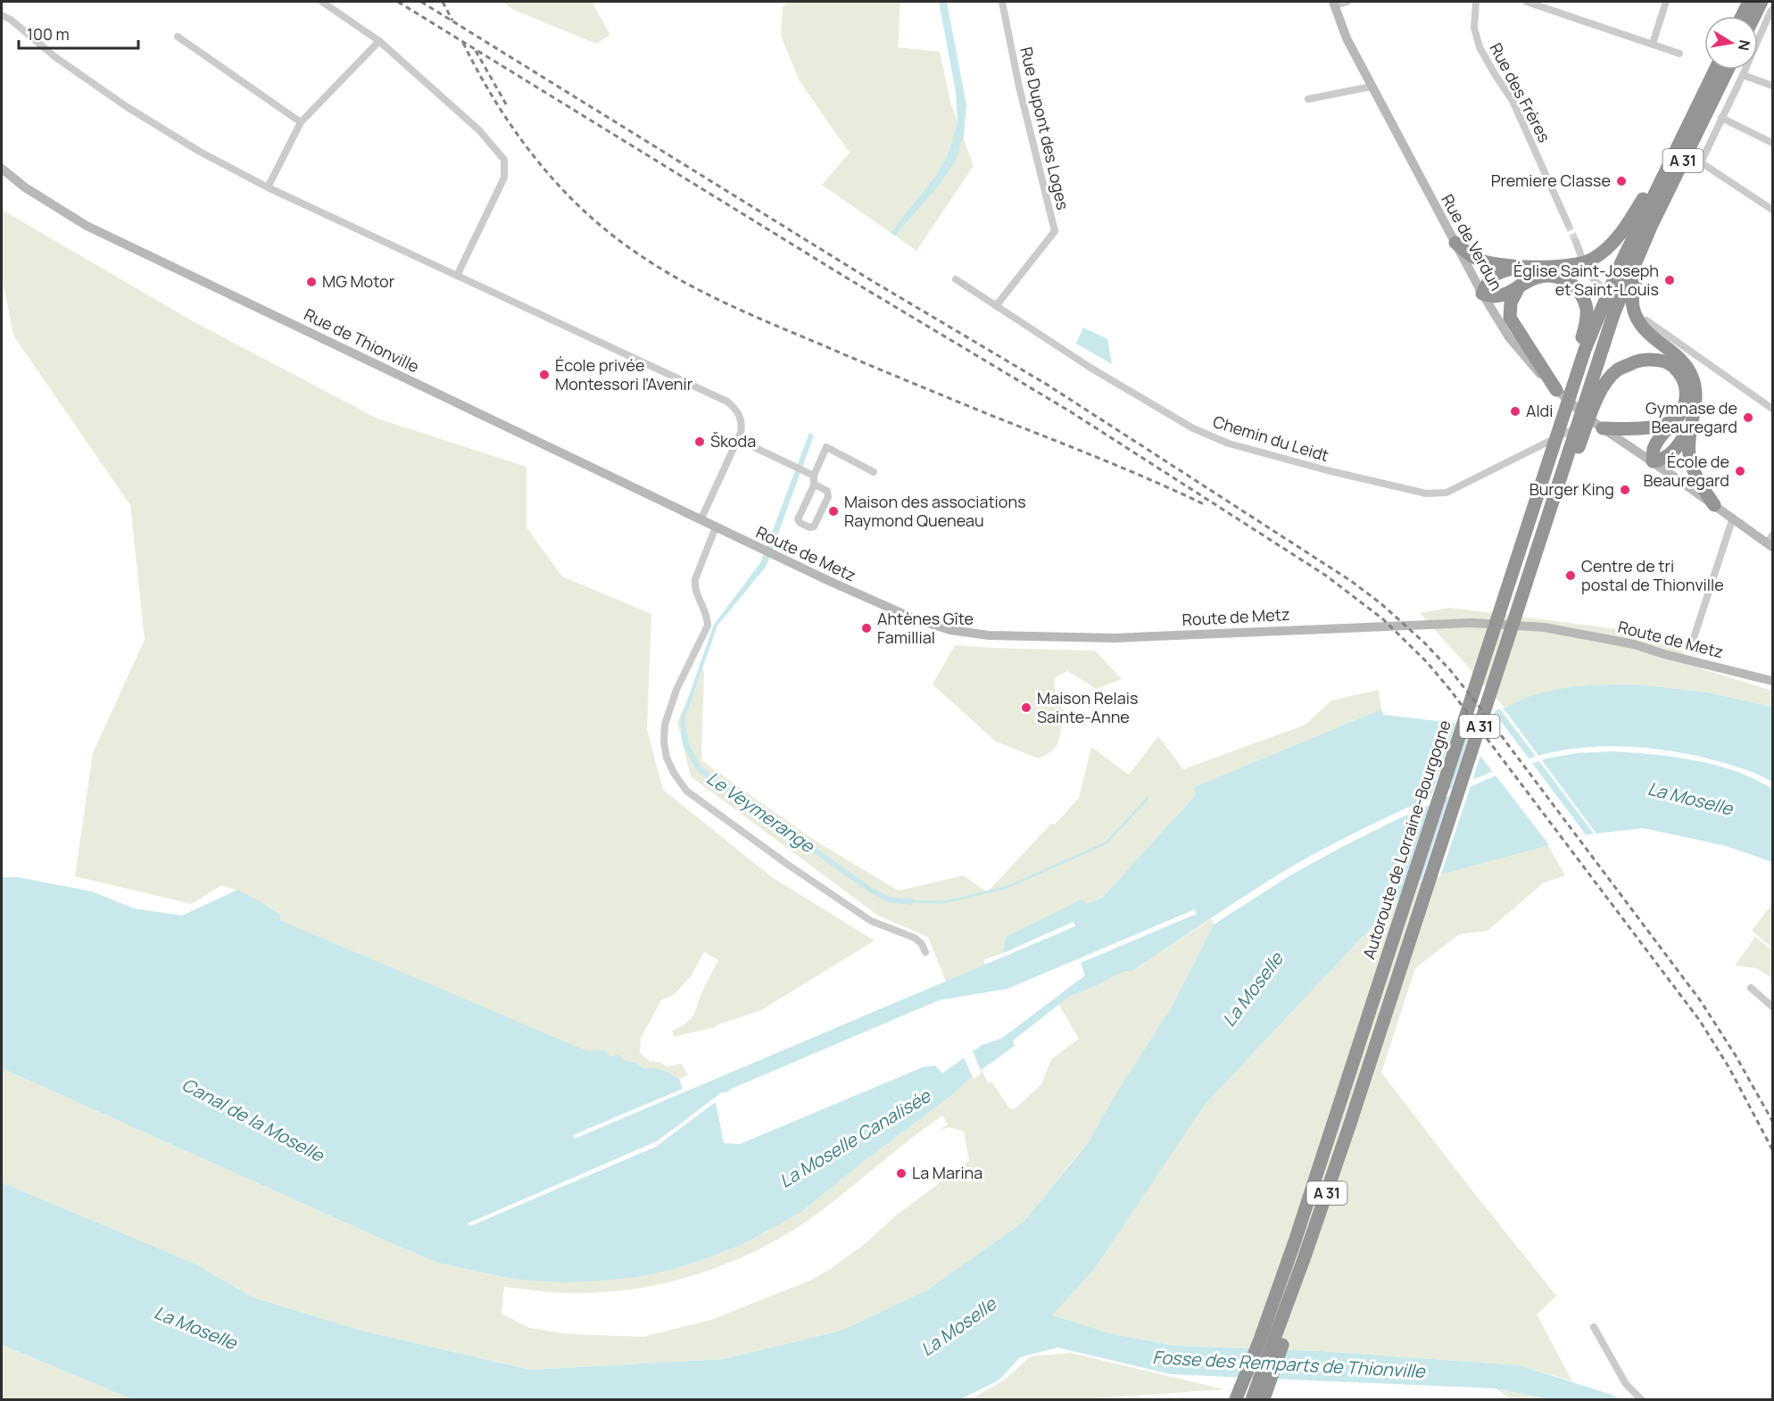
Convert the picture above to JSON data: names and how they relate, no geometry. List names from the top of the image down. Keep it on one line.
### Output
{"streets":{"highway":["A 31","Autoroute de Lorraine-Bourgogne"],"main road":["Rue de Verdun","Rue de Thionville","Route de Metz"],"street":["Rue des Frères","Rue Dupont des Loges","Chemin du Leidt"]},"crossings":[["Rue Dupont des Loges","Chemin du Leidt"],["A 31","Autoroute de Lorraine-Bourgogne"],["Rue de Verdun","Chemin du Leidt"],["Rue de Thionville","Route de Metz"]],"water":["La Moselle","Le Veymerange","Canal de la Moselle","La Moselle Canalisée","Fosse des Remparts de Thionville"],"places":["Premiere Classe","Église Saint-Joseph et Saint-Louis","MG Motor","École privée Montessori l'Avenir","Aldi","Gymnase de Beauregard","Škoda","École de Beauregard","Burger King","Maison des associations Raymond Queneau","Centre de tri postal de Thionville","Ahtènes Gîte Famillial","Maison Relais Sainte-Anne","La Marina"],"scale_bar":"100 m","north":"right"}
